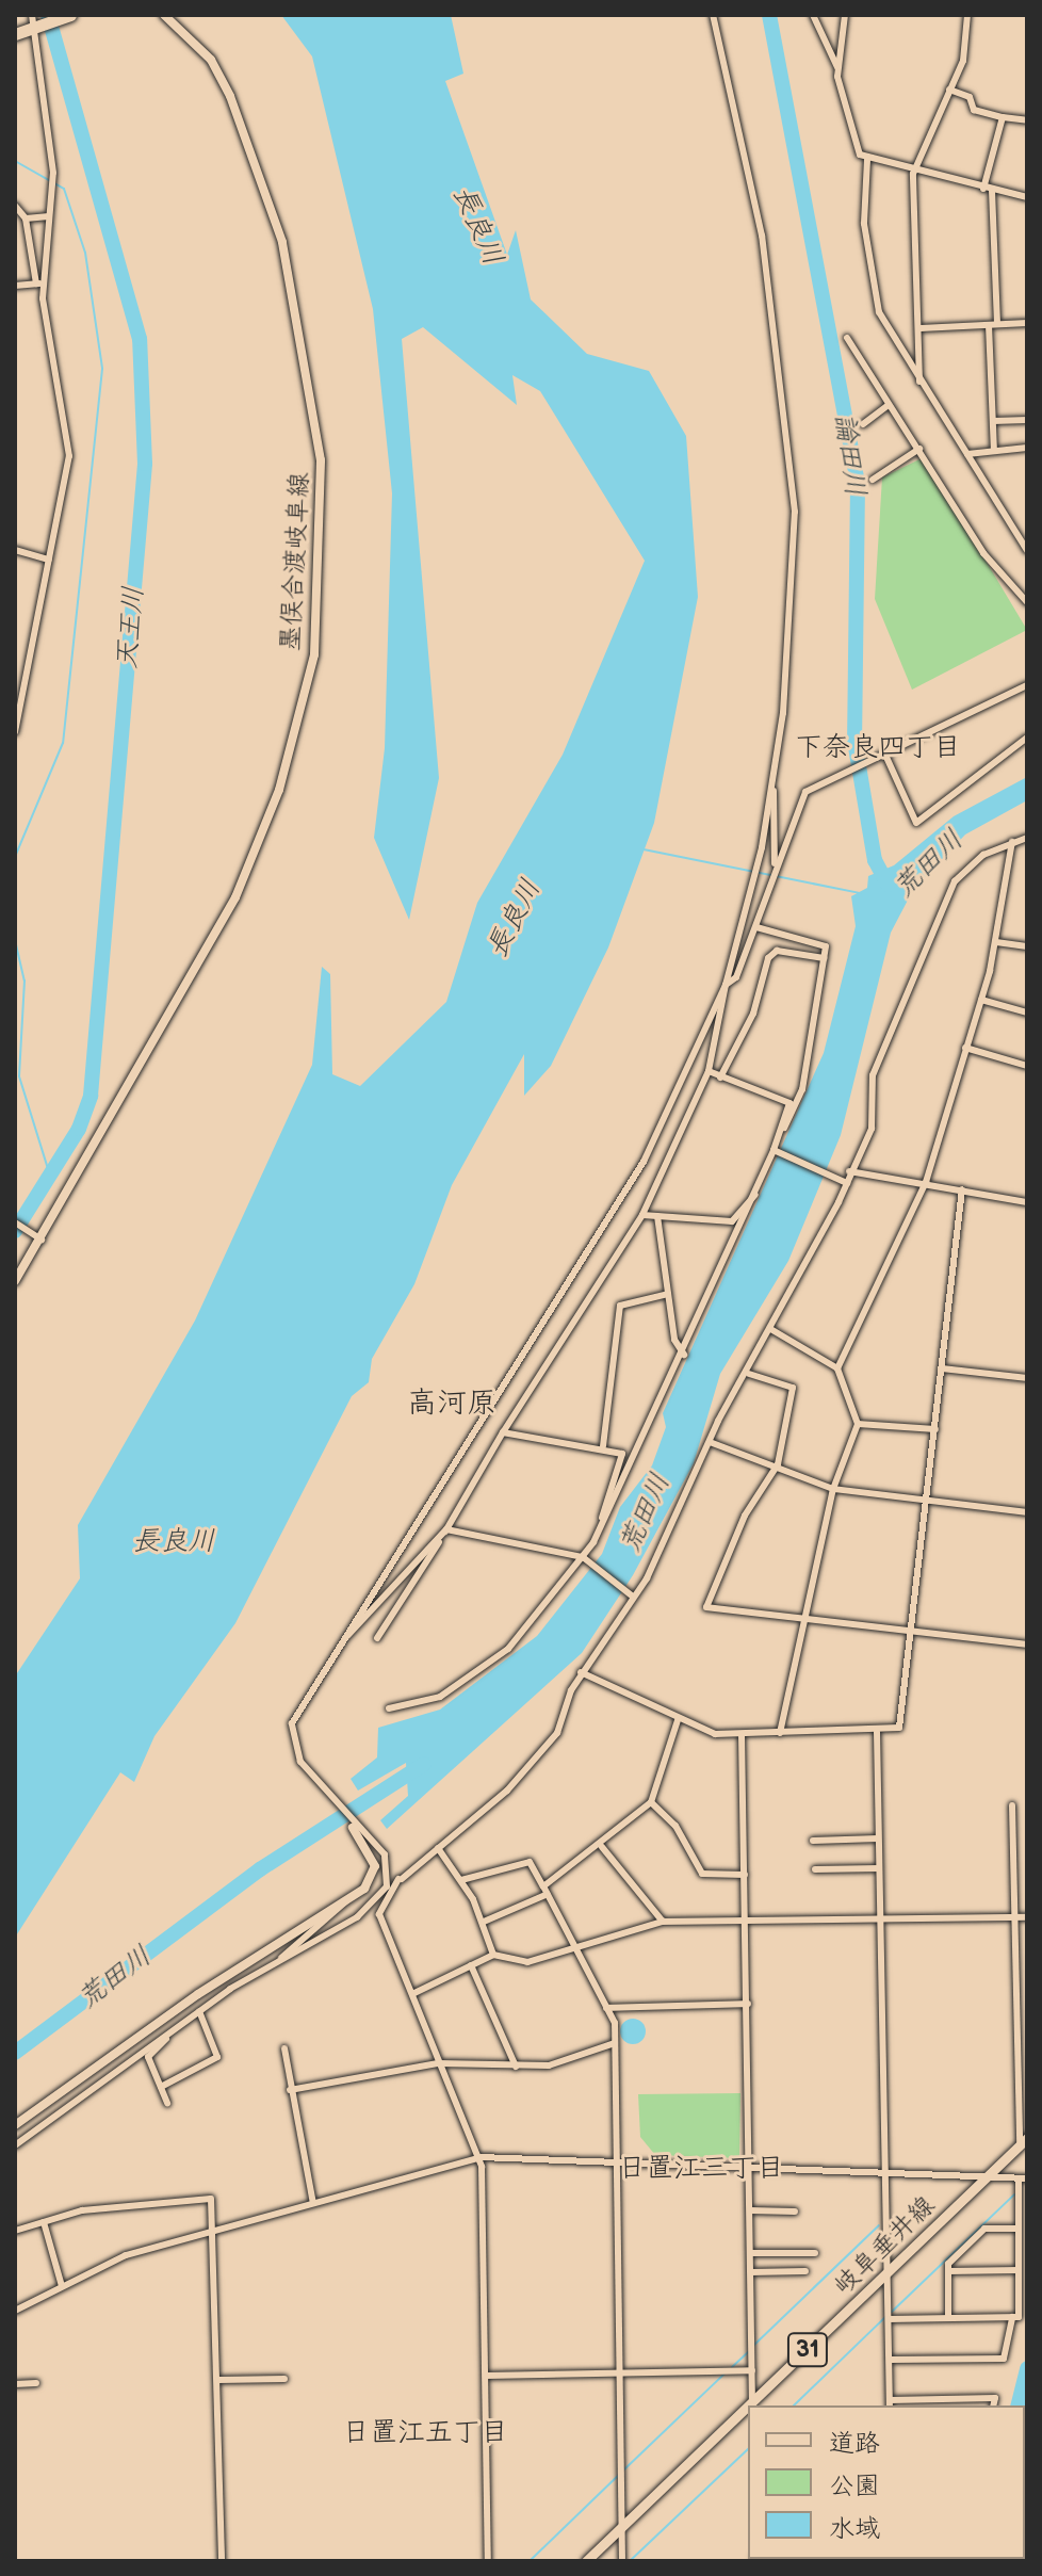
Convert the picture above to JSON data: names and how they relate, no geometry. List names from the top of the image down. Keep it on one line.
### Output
{"streets":{"main road":["墨俣合渡岐阜線","岐阜垂井線","31"]},"districts":["下奈良四丁目","高河原","日置江三丁目","日置江五丁目"],"water":["長良川","論田川","天王川","荒田川"],"legend":["道路","公園","水域"]}
